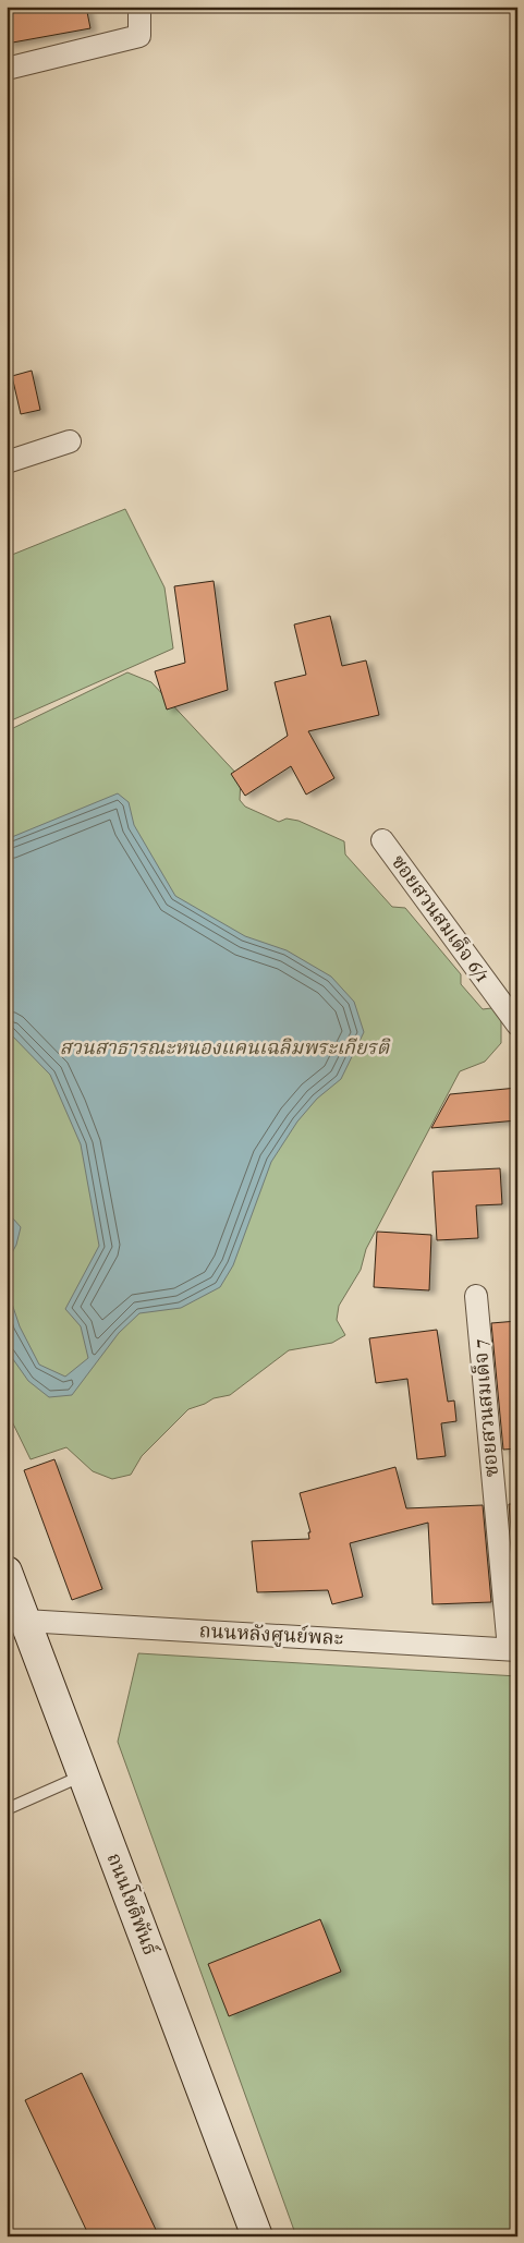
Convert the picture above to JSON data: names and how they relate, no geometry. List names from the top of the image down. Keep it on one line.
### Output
{"streets":{"street":["ซอยสวนสมเด็จ 6/1","ซอยสวนสมเด็จ 7","ถนนหลังศูนย์พละ","ถนนโชติพันธ์"]},"crossings":[["ซอยสวนสมเด็จ 7","ถนนหลังศูนย์พละ"],["ถนนหลังศูนย์พละ","ถนนโชติพันธ์"]],"parks":["สวนสาธารณะหนองแคนเฉลิมพระเกียรติ"]}
